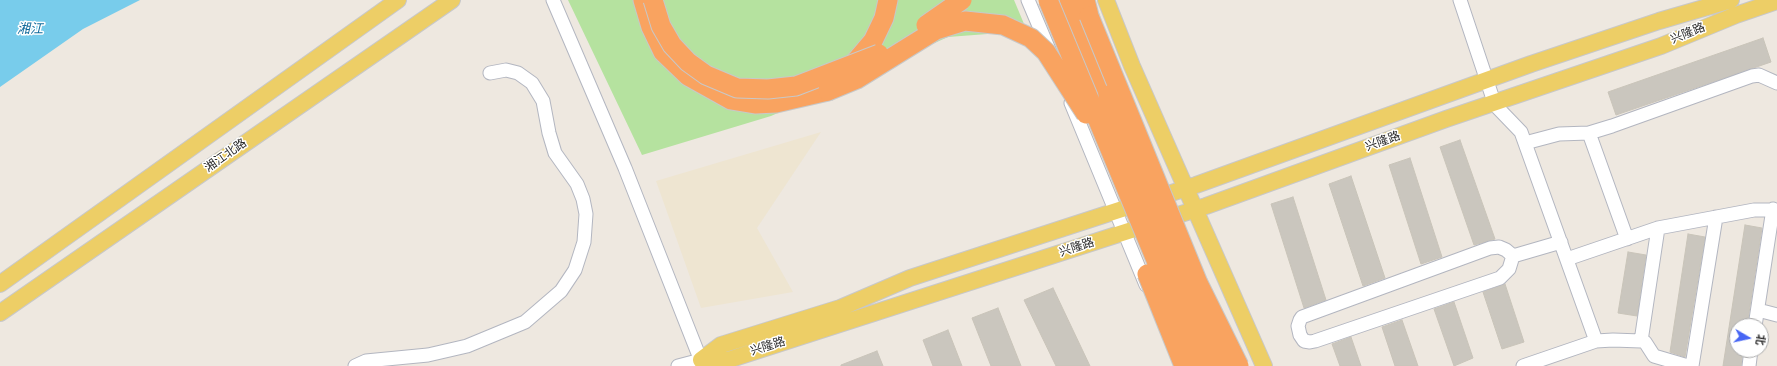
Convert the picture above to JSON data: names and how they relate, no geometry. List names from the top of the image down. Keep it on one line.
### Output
{"streets":{"main road":["兴隆路","湘江北路"]},"water":["湘江"],"north":"right"}
